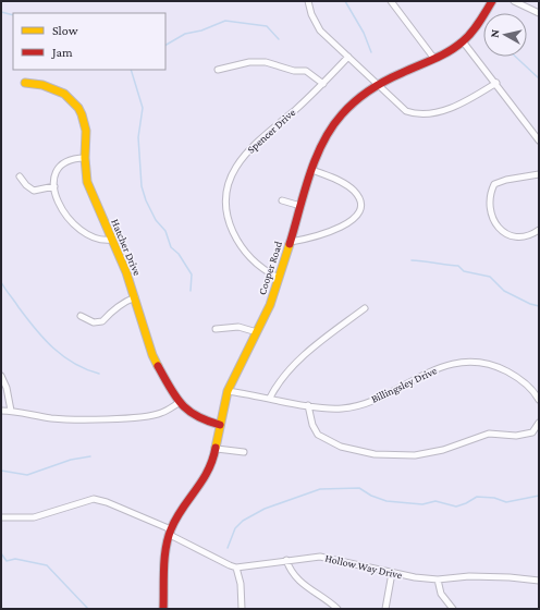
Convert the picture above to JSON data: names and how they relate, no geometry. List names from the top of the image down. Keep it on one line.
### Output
{"streets":{"street":["Spencer Drive","Hatcher Drive","Cooper Road","Billingsley Drive","Hollow Way Drive"]},"crossings":[["Spencer Drive","Cooper Road"],["Hatcher Drive","Cooper Road"],["Cooper Road","Billingsley Drive"],["Cooper Road","Hollow Way Drive"]],"legend":["Slow","Jam"],"north":"left"}
